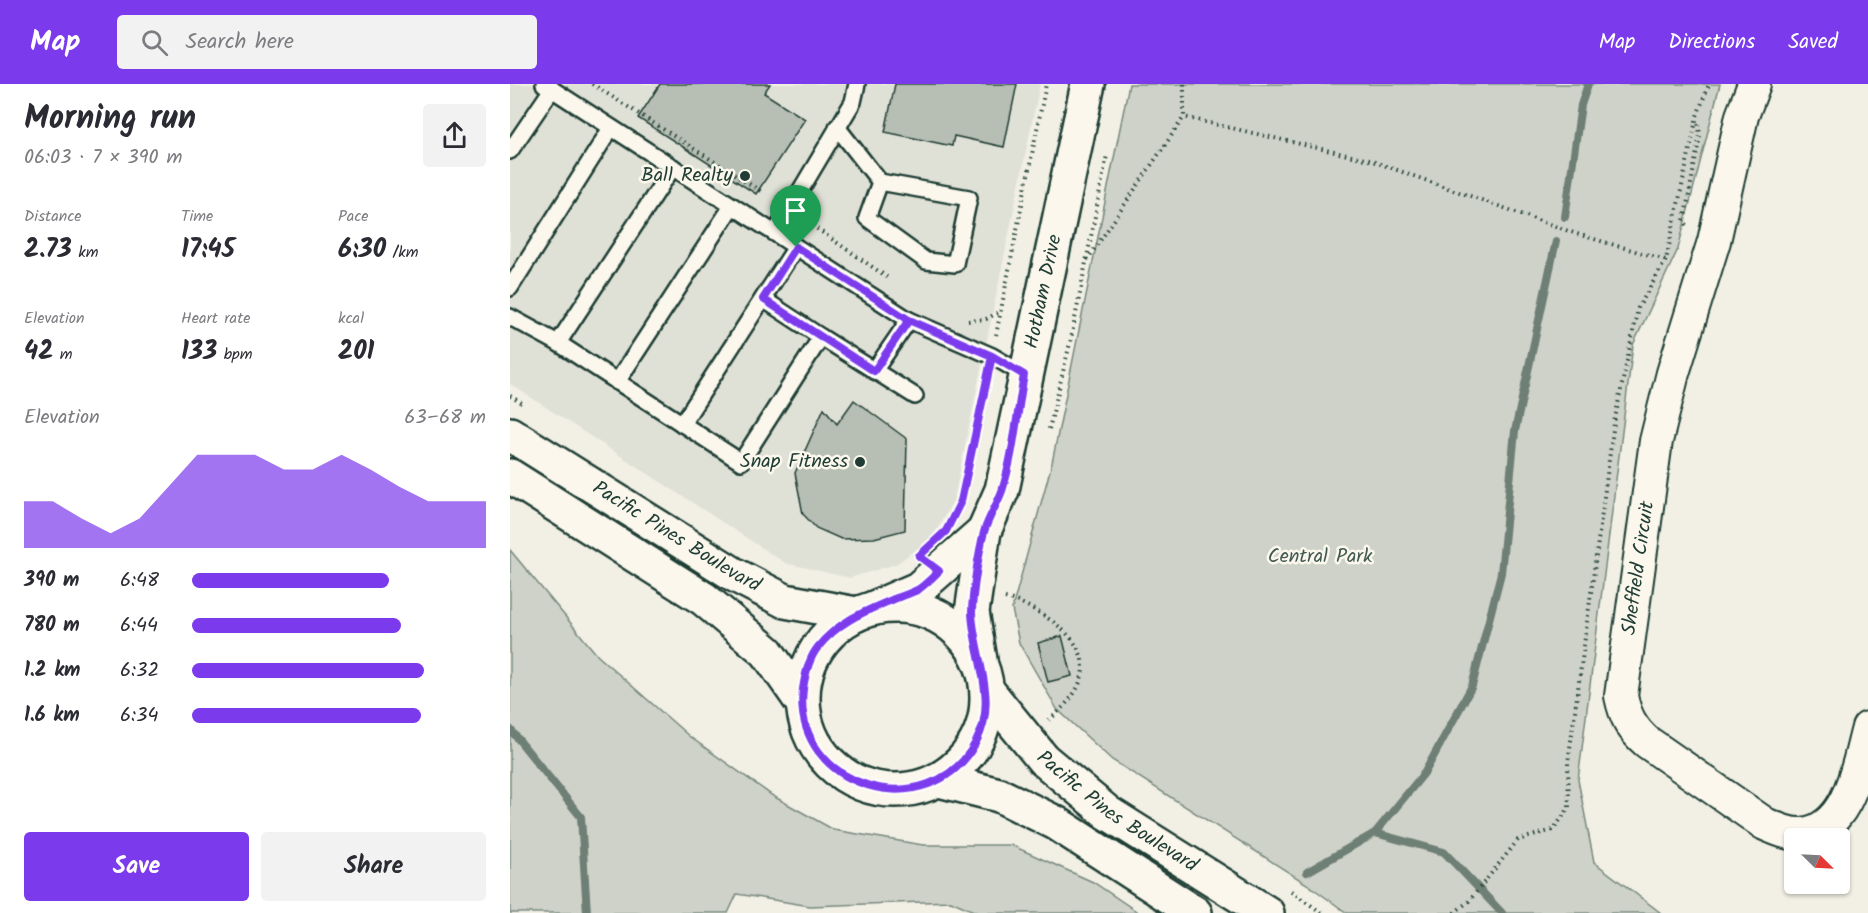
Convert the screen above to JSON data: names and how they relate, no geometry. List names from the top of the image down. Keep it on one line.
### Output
{"streets":{"main road":["Hotham Drive","Pacific Pines Boulevard"],"street":["Sheffield Circuit"]},"crossings":[["Hotham Drive","Pacific Pines Boulevard"]],"parks":["Central Park"],"places":["Ball Realty","Snap Fitness"],"north":"bottom right","page":{"header":"Map","search":"Search here","nav":["Map","Directions","Saved"],"heading":["Morning run","06:03 · 7 × 390 m"],"stats":[["Distance","2.73 km"],["Time","17:45"],["Pace","6:30 /km"],["Elevation","42 m"],["Heart rate","133 bpm"],["kcal","201"]],"chart":["Elevation","63–68 m"],"list":[{"name":"390 m","note":"6:48"},{"name":"780 m","note":"6:44"},{"name":"1.2 km","note":"6:32"},{"name":"1.6 km","note":"6:34"}],"buttons":["Save","Share"]}}
